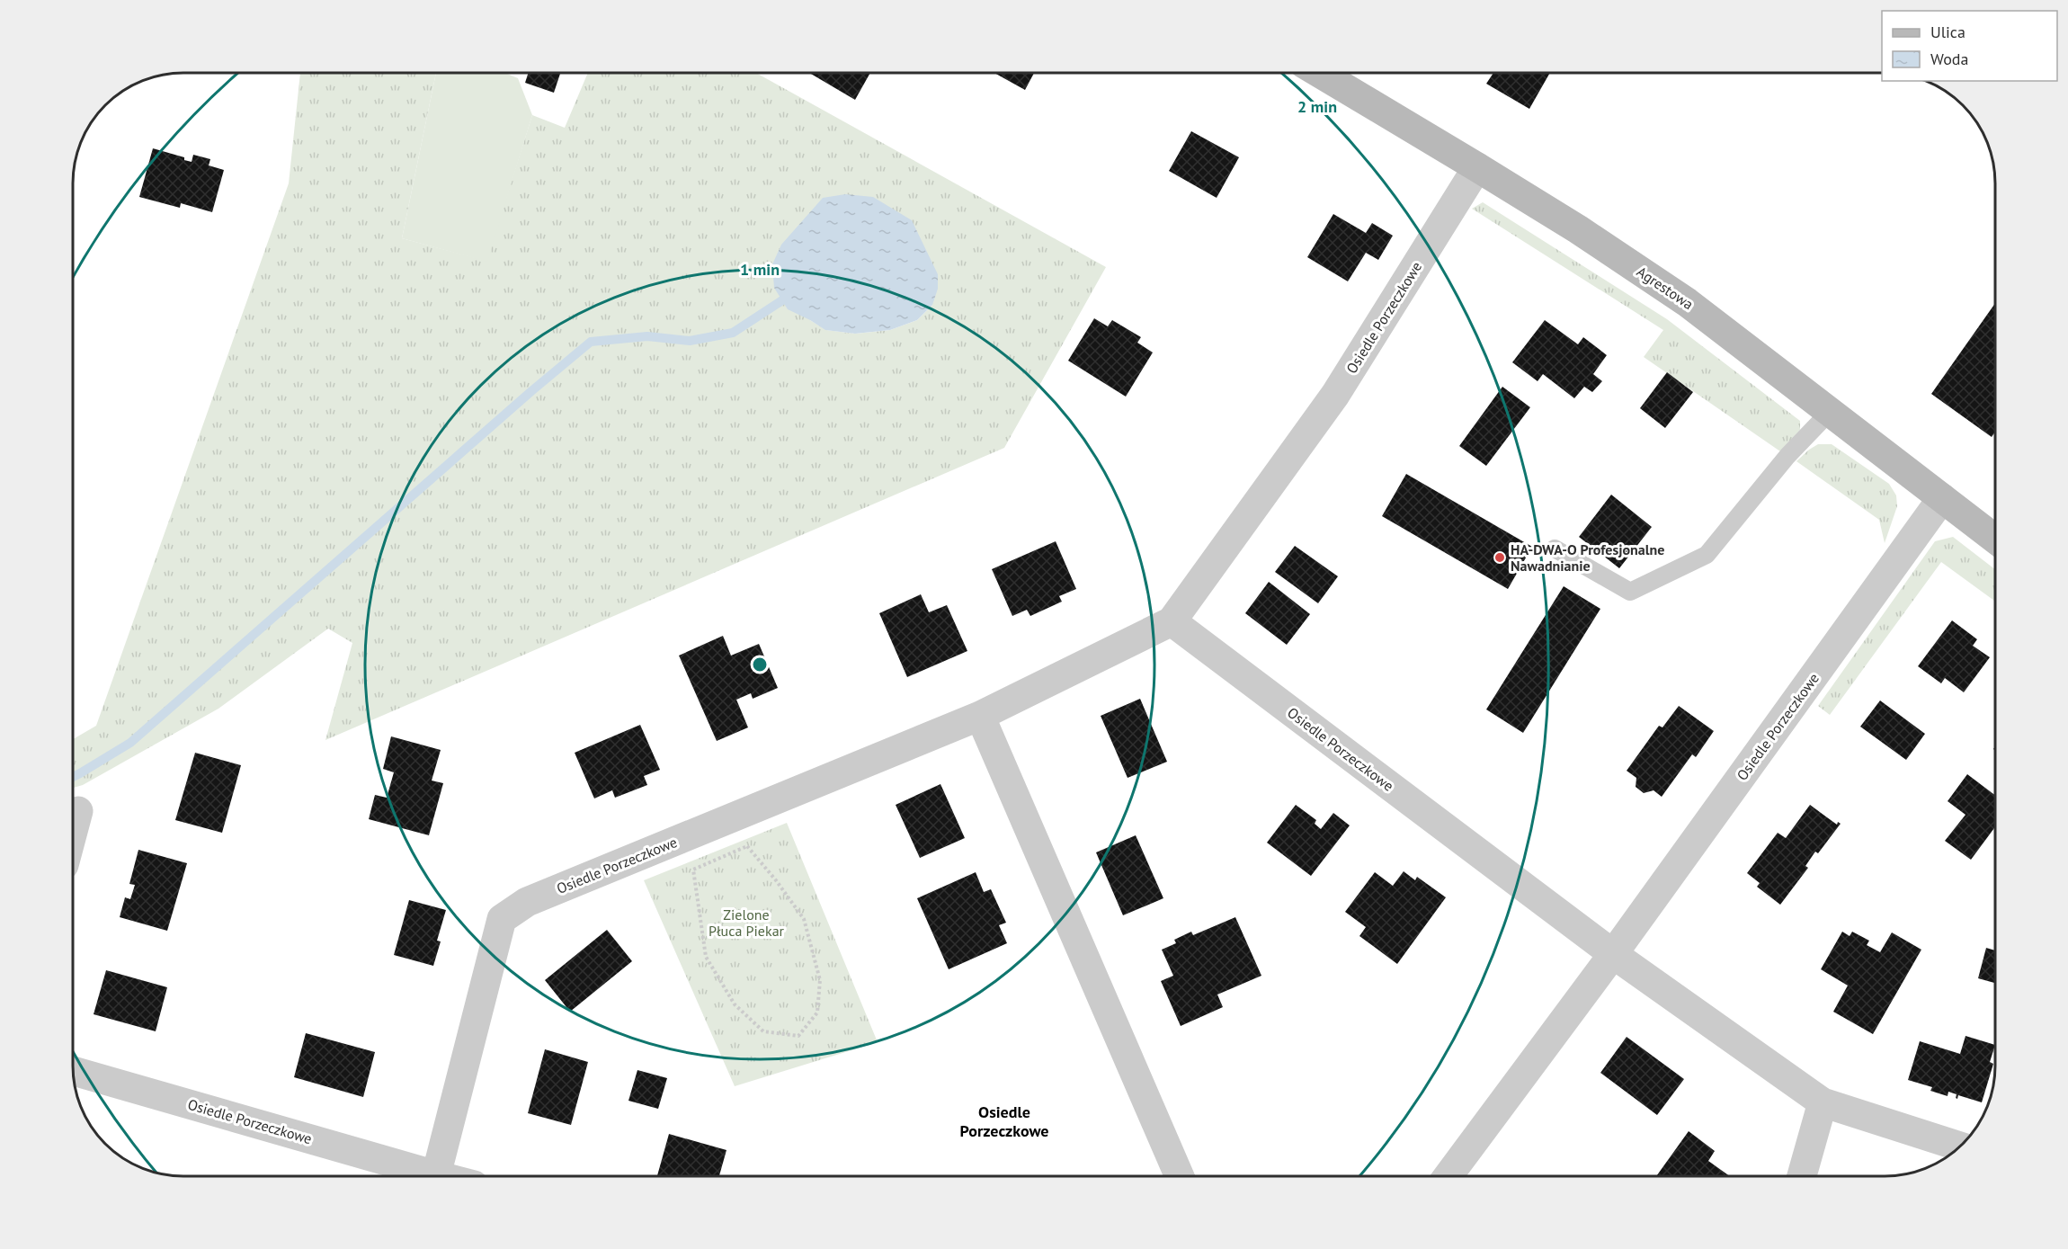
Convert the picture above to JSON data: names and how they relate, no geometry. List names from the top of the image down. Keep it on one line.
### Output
{"streets":{"main road":["Agrestowa"],"street":["Osiedle Porzeczkowe"]},"crossings":[["Agrestowa","Osiedle Porzeczkowe"]],"districts":["Osiedle Porzeczkowe"],"parks":["Zielone Płuca Piekar"],"places":["HA-DWA-O Profesjonalne Nawadnianie"],"legend":["Ulica","Woda"],"rings":["2 min","1 min"]}
